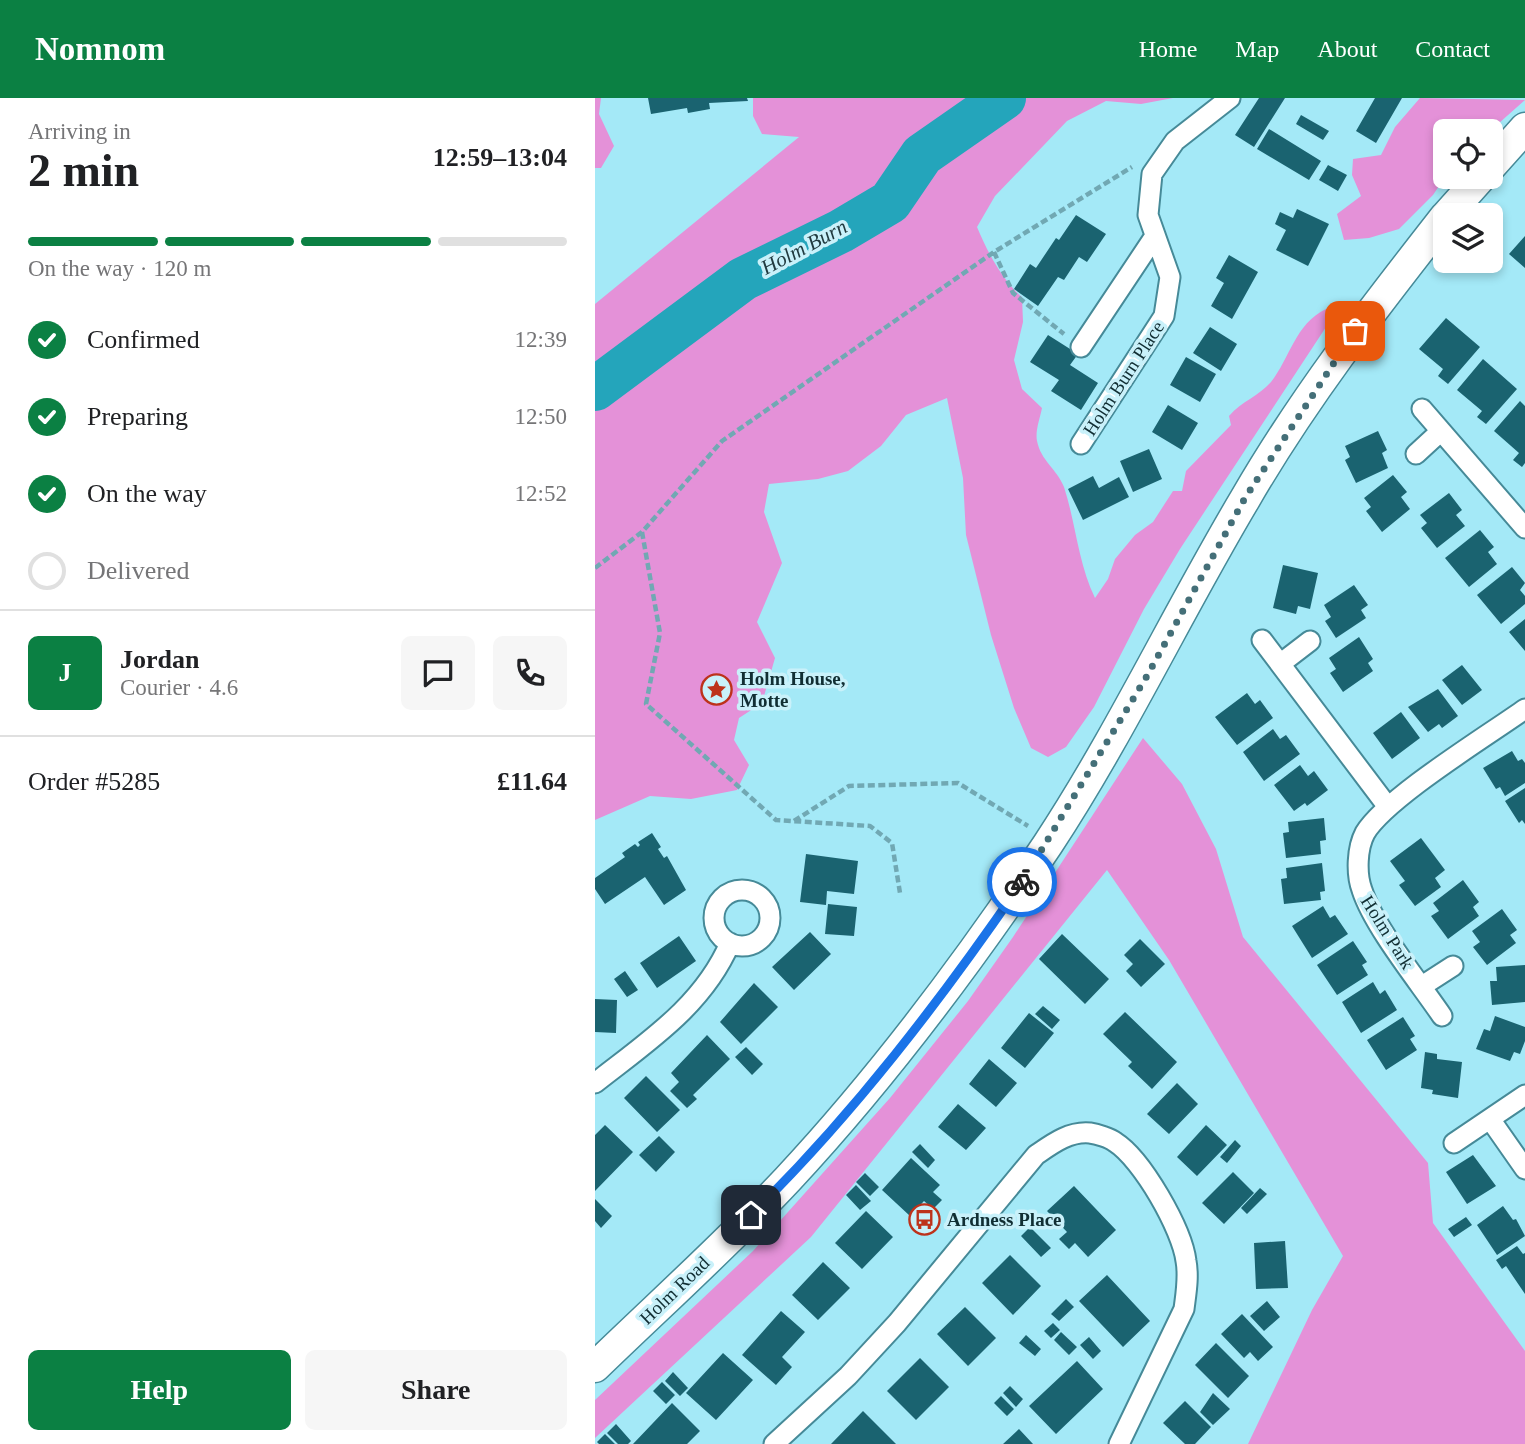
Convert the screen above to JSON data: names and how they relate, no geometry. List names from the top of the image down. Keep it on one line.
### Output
{"streets":{"main road":["Holm Road"],"street":["Holm Burn Place","Holm Park"]},"water":["Holm Burn"],"places":{"place":["Holm House, Motte"],"bus stop":["Ardness Place"]},"page":{"header":"Nomnom","nav":["Home","Map","About","Contact"],"heading":["2 min","Arriving in","12:59–13:04"],"panel":["Jordan","Courier · 4.6","Order #5285","£11.64"],"bar":"On the way · 120 m","list":[["Confirmed","12:39"],["Preparing","12:50"],["On the way","12:52"],"Delivered"],"round":"J","buttons":["Help","Share"]}}
